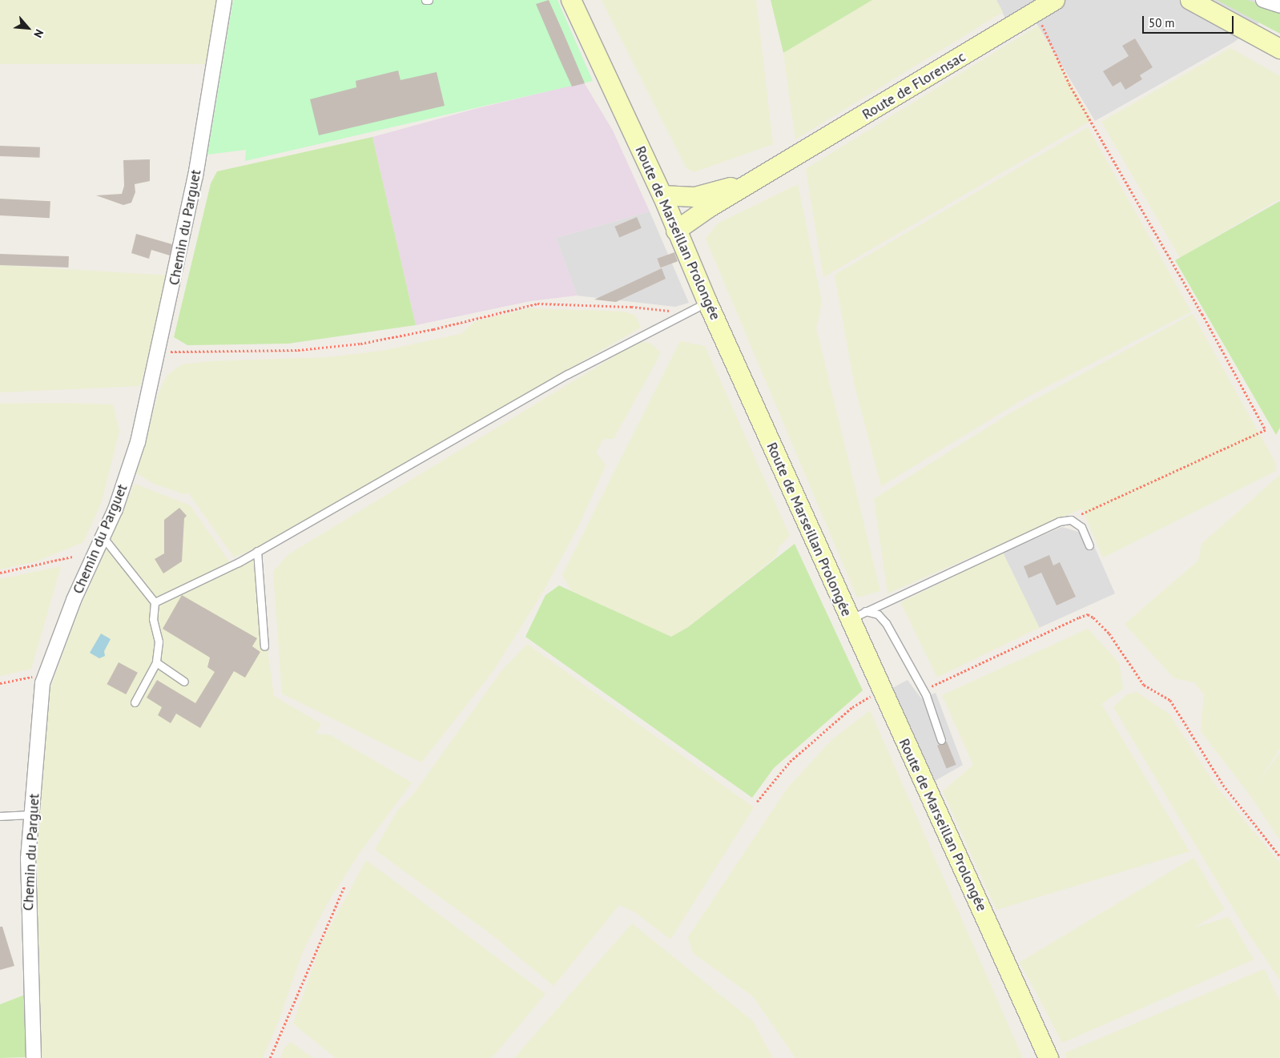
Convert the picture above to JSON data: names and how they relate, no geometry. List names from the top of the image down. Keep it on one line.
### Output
{"streets":{"main road":["Route de Florensac","Route de Marseillan Prolongée"],"street":["Chemin du Parguet"]},"crossings":[["Route de Florensac","Route de Marseillan Prolongée"]],"scale_bar":"50 m","north":"bottom right"}
